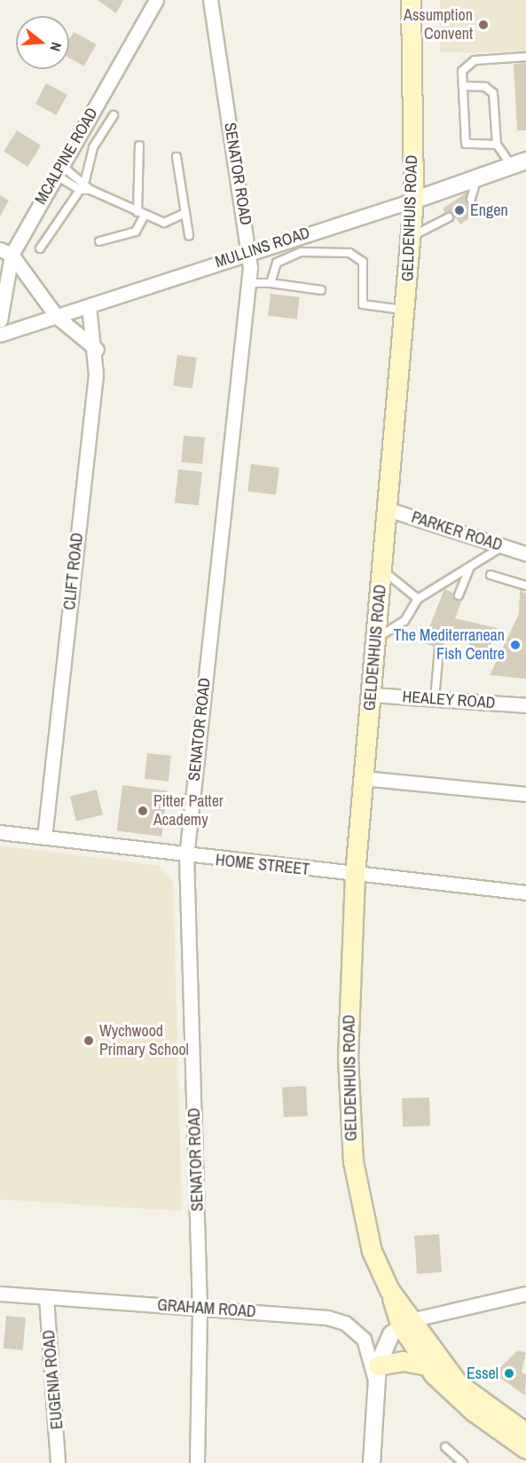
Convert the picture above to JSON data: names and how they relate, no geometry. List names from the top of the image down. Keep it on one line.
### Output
{"streets":{"main road":["GELDENHUIS ROAD"],"street":["MCALPINE ROAD","SENATOR ROAD","MULLINS ROAD","PARKER ROAD","CLIFT ROAD","HEALEY ROAD","HOME STREET","GRAHAM ROAD","EUGENIA ROAD"]},"crossings":[["SENATOR ROAD","MULLINS ROAD"],["SENATOR ROAD","HOME STREET"],["SENATOR ROAD","GRAHAM ROAD"],["GELDENHUIS ROAD","MULLINS ROAD"],["GELDENHUIS ROAD","PARKER ROAD"],["GELDENHUIS ROAD","HEALEY ROAD"],["GELDENHUIS ROAD","HOME STREET"],["MULLINS ROAD","CLIFT ROAD"],["CLIFT ROAD","HOME STREET"],["GRAHAM ROAD","EUGENIA ROAD"]],"places":["Assumption Convent","Engen","The Mediterranean Fish Centre","Pitter Patter Academy","Wychwood Primary School","Essel"],"north":"right"}
